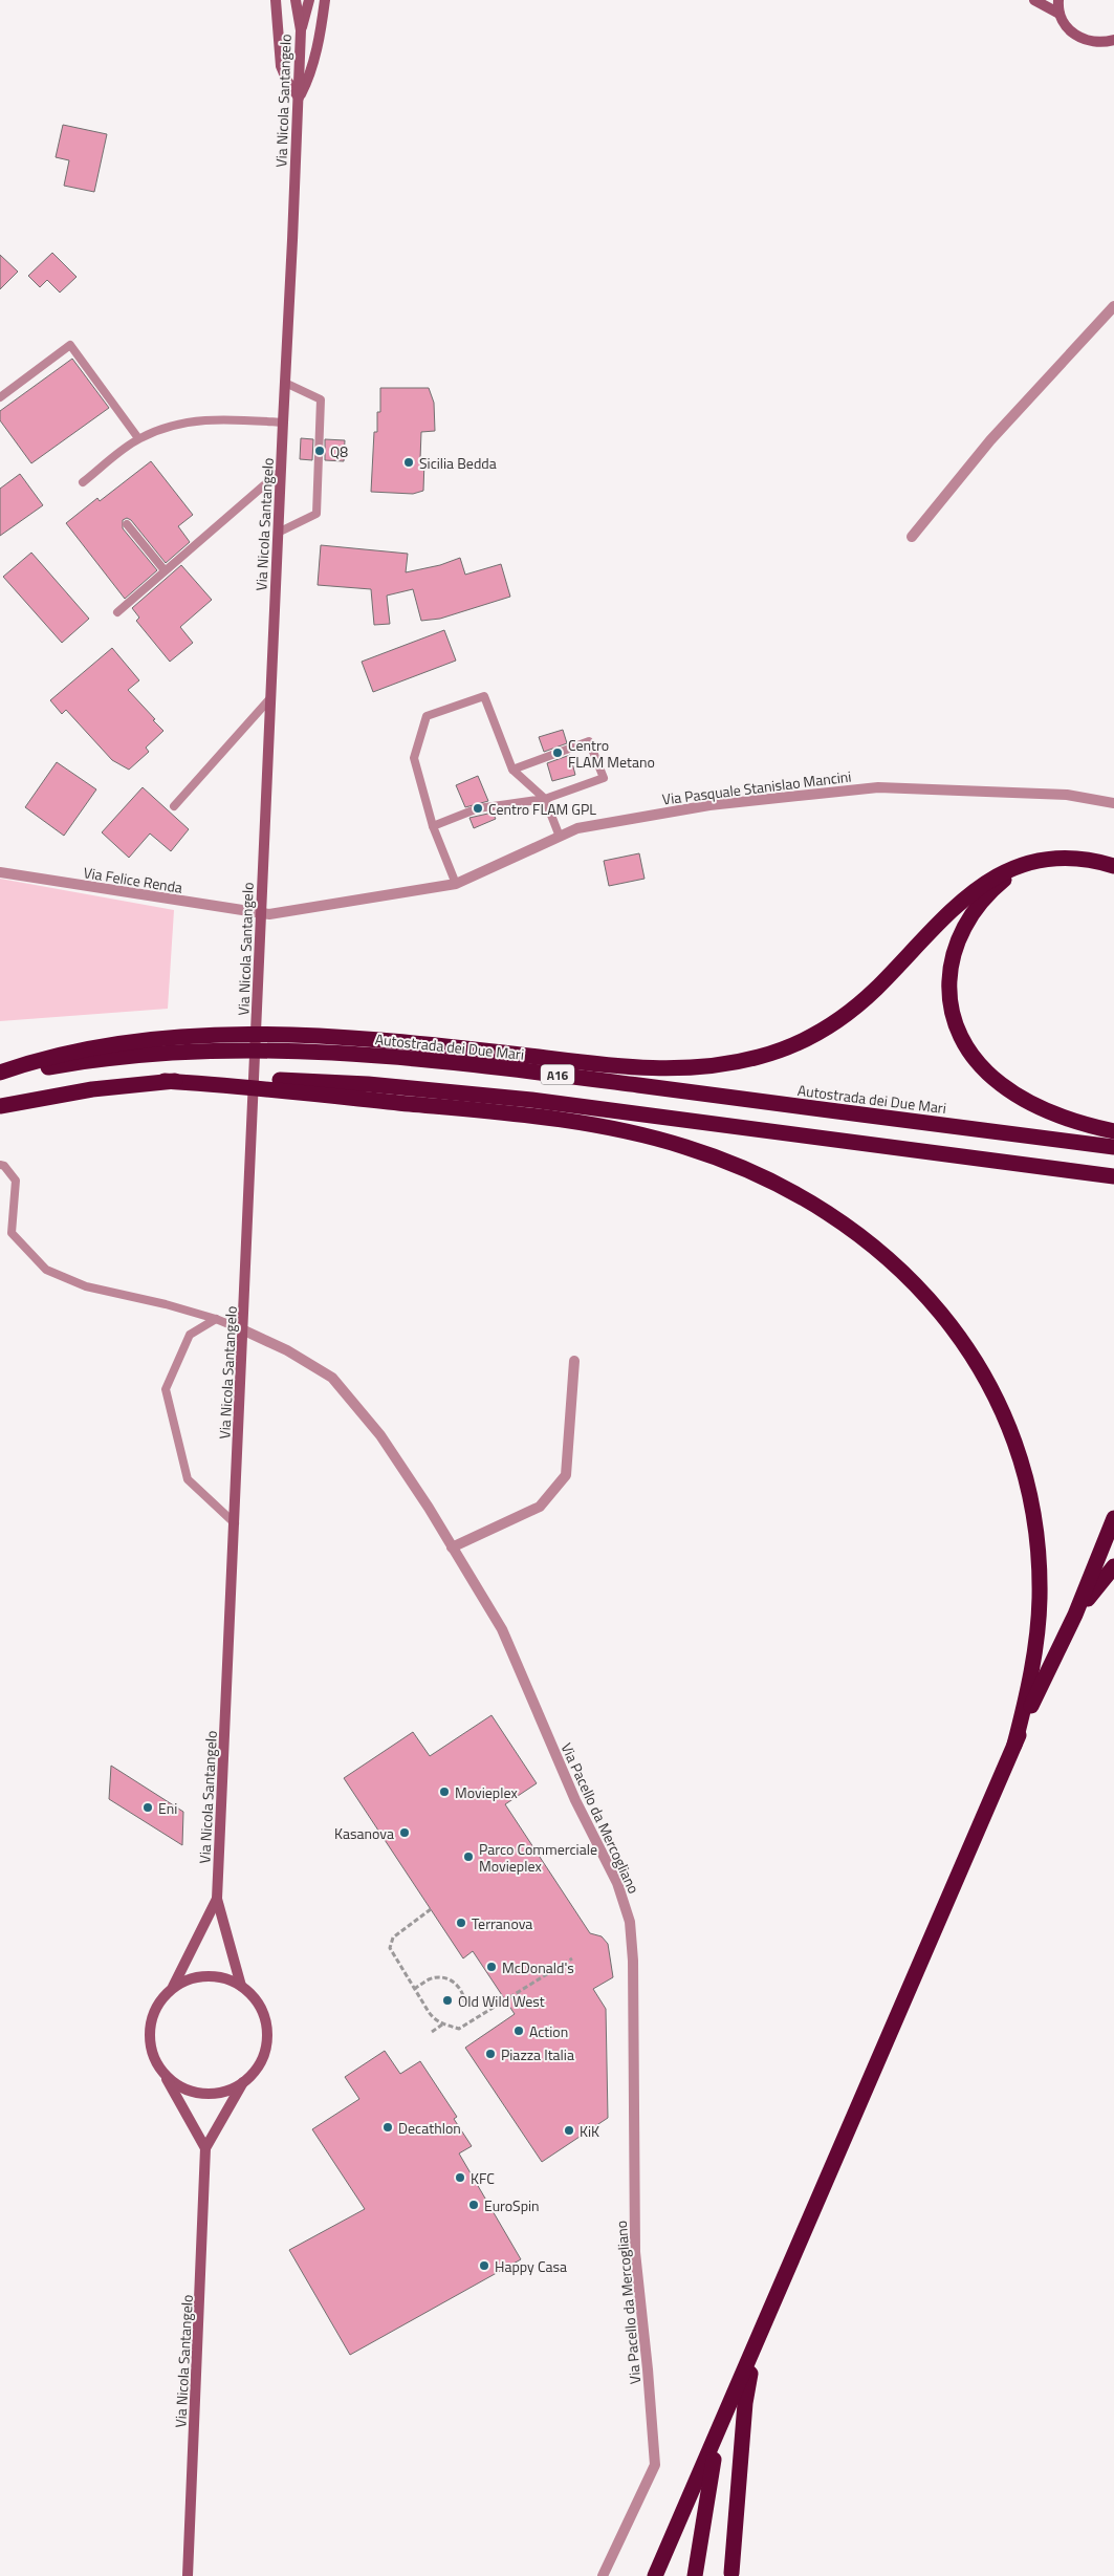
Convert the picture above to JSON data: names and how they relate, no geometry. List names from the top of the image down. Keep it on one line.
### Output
{"streets":{"highway":["Autostrada dei Due Mari","A16"],"main road":["Via Nicola Santangelo"],"street":["Via Pasquale Stanislao Mancini","Via Felice Renda","Via Pacello da Mercogliano"]},"crossings":[["Via Nicola Santangelo","Via Pasquale Stanislao Mancini"],["Via Nicola Santangelo","Via Felice Renda"],["Via Nicola Santangelo","Via Pacello da Mercogliano"],["Via Pasquale Stanislao Mancini","Via Felice Renda"]],"places":["Q8","Sicilia Bedda","Centro FLAM Metano","Centro FLAM GPL","Movieplex","Eni","Kasanova","Parco Commerciale Movieplex","Terranova","McDonald's","Old Wild West","Action","Piazza Italia","Decathlon","KiK","KFC","EuroSpin","Happy Casa"]}
